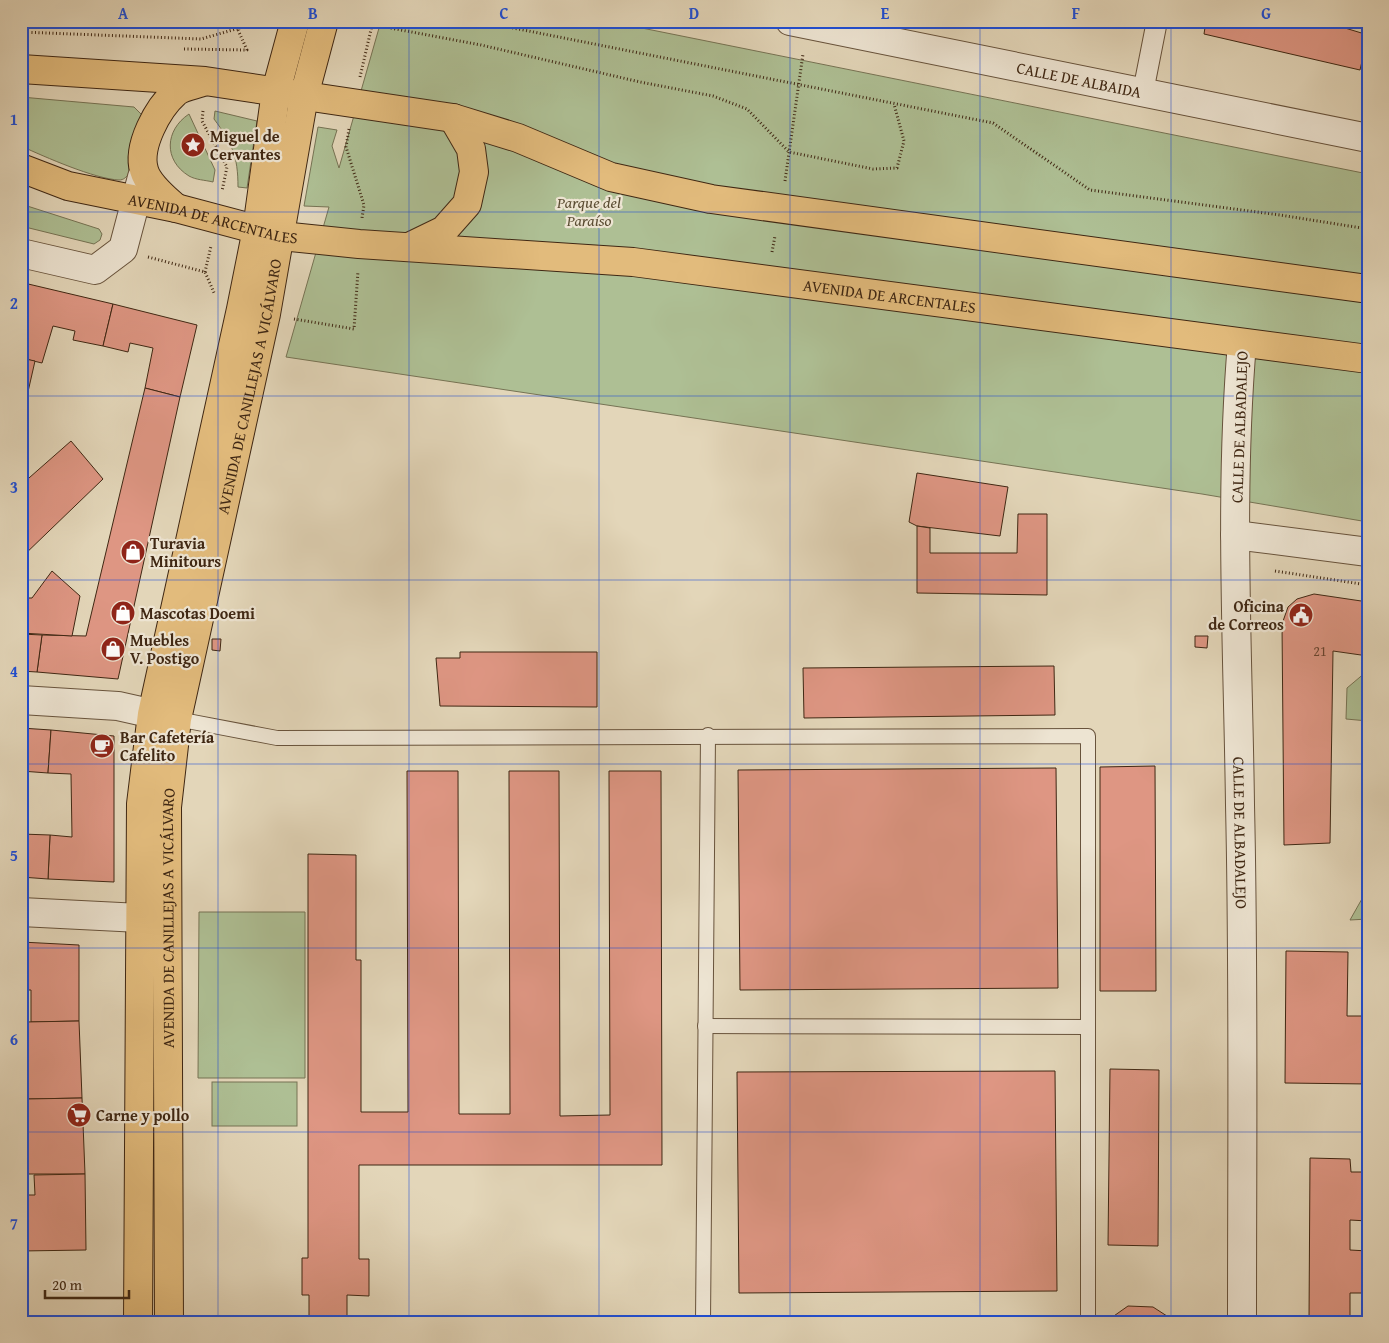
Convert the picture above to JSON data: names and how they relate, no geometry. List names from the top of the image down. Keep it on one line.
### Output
{"streets":{"main road":["AVENIDA DE ARCENTALES","AVENIDA DE CANILLEJAS A VICÁLVARO"],"street":["CALLE DE ALBAIDA","CALLE DE ALBADALEJO"]},"crossings":[["AVENIDA DE ARCENTALES","AVENIDA DE CANILLEJAS A VICÁLVARO"],["AVENIDA DE ARCENTALES","CALLE DE ALBADALEJO"]],"parks":["Parque del Paraíso"],"places":{"place":["Miguel de Cervantes"],"shop":["Turavia Minitours","Mascotas Doemi","Muebles V. Postigo"],"public building":["Oficina de Correos"],"cafe":["Bar Cafetería Cafelito"],"supermarket":["Carne y pollo"]},"house_numbers":["21"],"scale_bar":"20 m","grid":{"columns":["A","B","C","D","E","F","G"],"rows":["1","2","3","4","5","6","7"]}}
